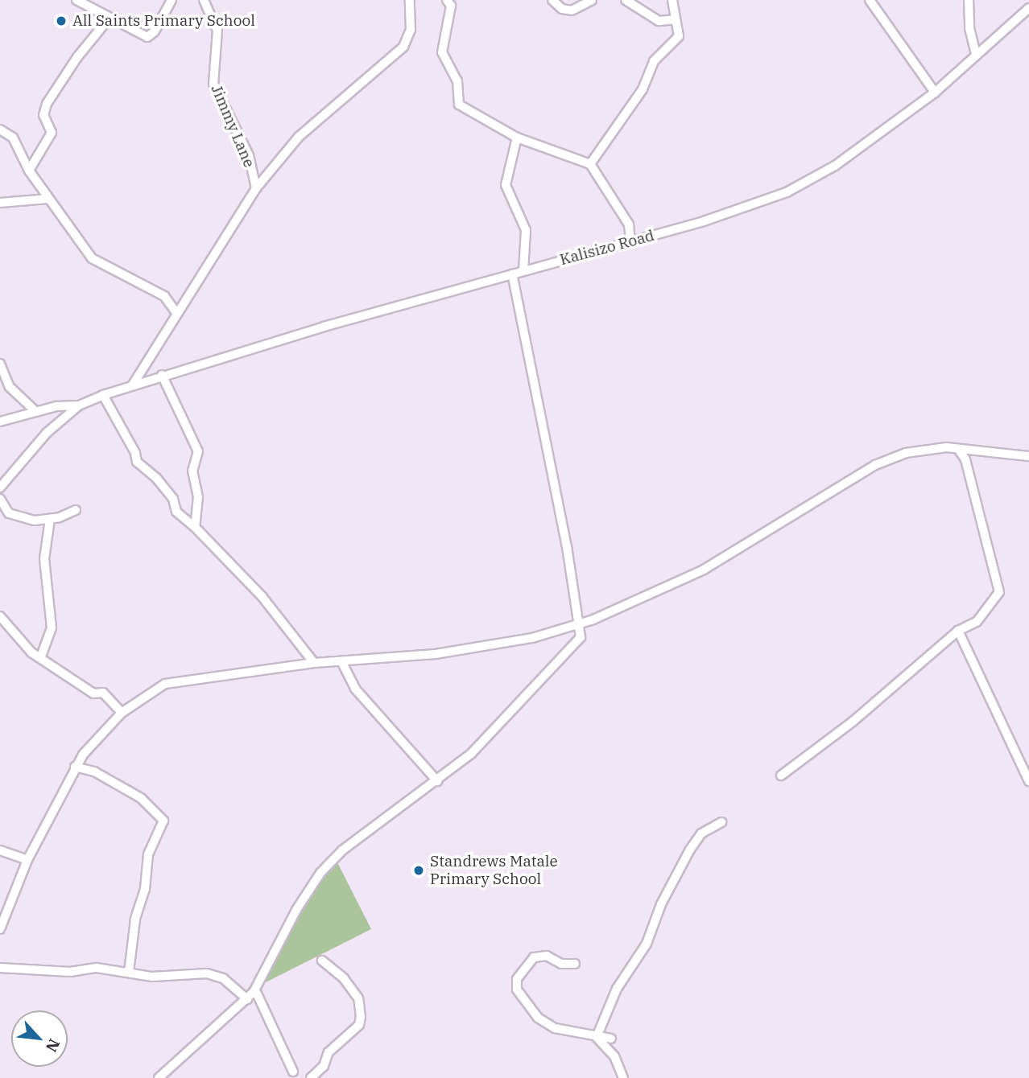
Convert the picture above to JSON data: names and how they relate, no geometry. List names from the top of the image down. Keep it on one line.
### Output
{"streets":{"street":["Jimmy Lane","Kalisizo Road"]},"places":["All Saints Primary School","Standrews Matale Primary School"],"north":"bottom right"}
